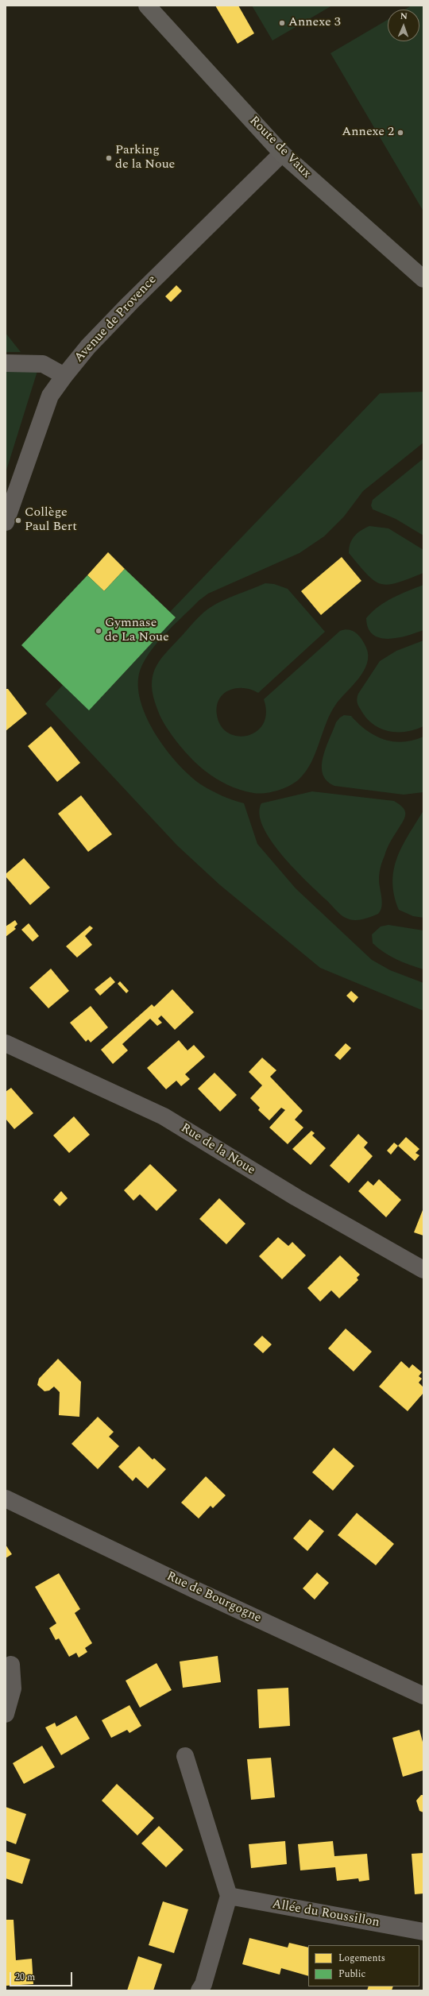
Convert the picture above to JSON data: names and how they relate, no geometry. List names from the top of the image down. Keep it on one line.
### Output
{"streets":{"street":["Route de Vaux","Avenue de Provence","Rue de la Noue","Rue de Bourgogne","Allée du Roussillon"]},"crossings":[["Route de Vaux","Avenue de Provence"]],"places":["Annexe 3","Annexe 2","Parking de la Noue","Collège Paul Bert","Gymnase de La Noue"],"legend":["Logements","Public"],"scale_bar":"20 m","north":"top"}
